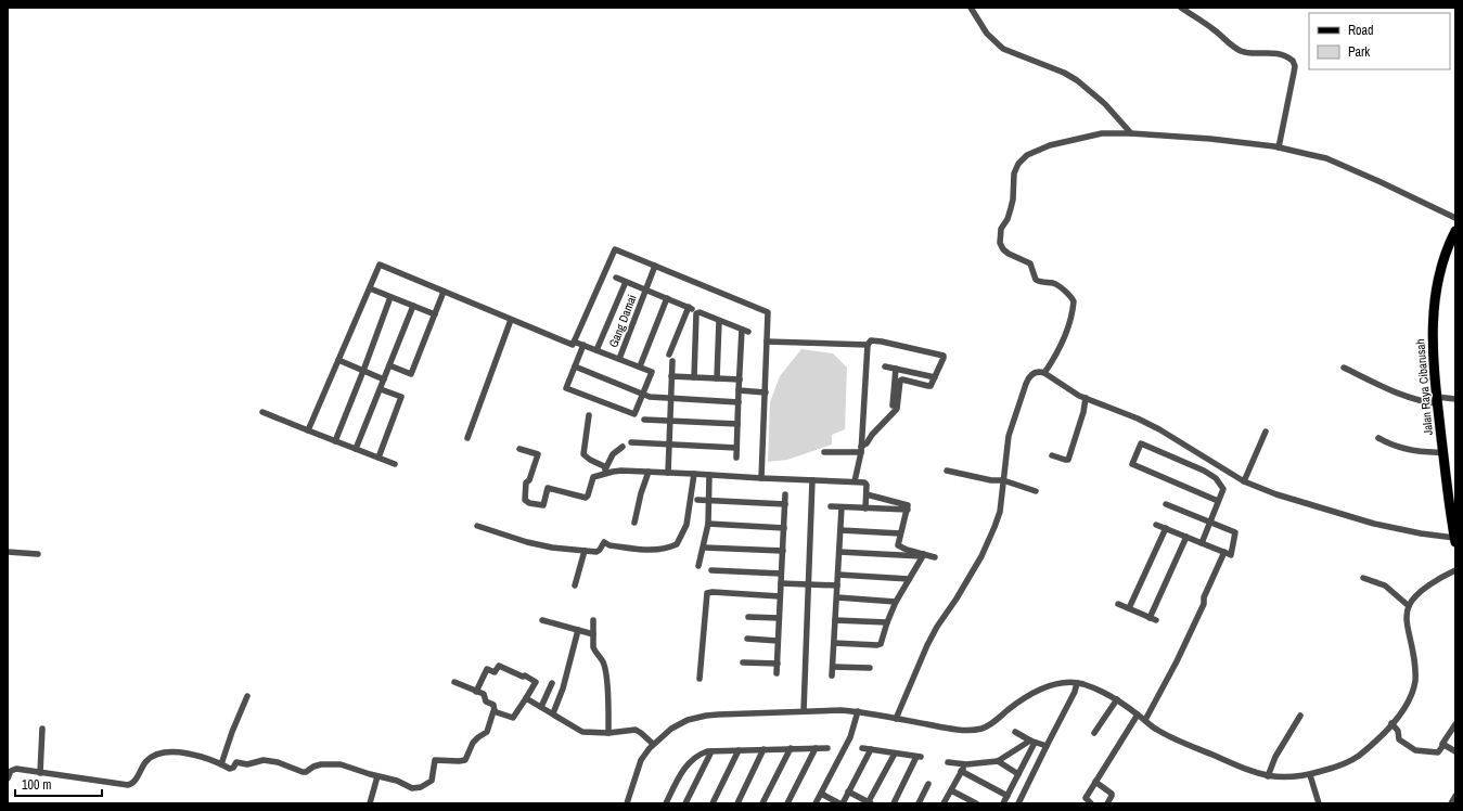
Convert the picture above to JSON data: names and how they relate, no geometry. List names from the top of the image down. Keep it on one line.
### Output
{"streets":{"main road":["Jalan Raya Cibarusah"],"street":["Gang Damai"]},"legend":["Road","Park"],"scale_bar":"100 m"}
